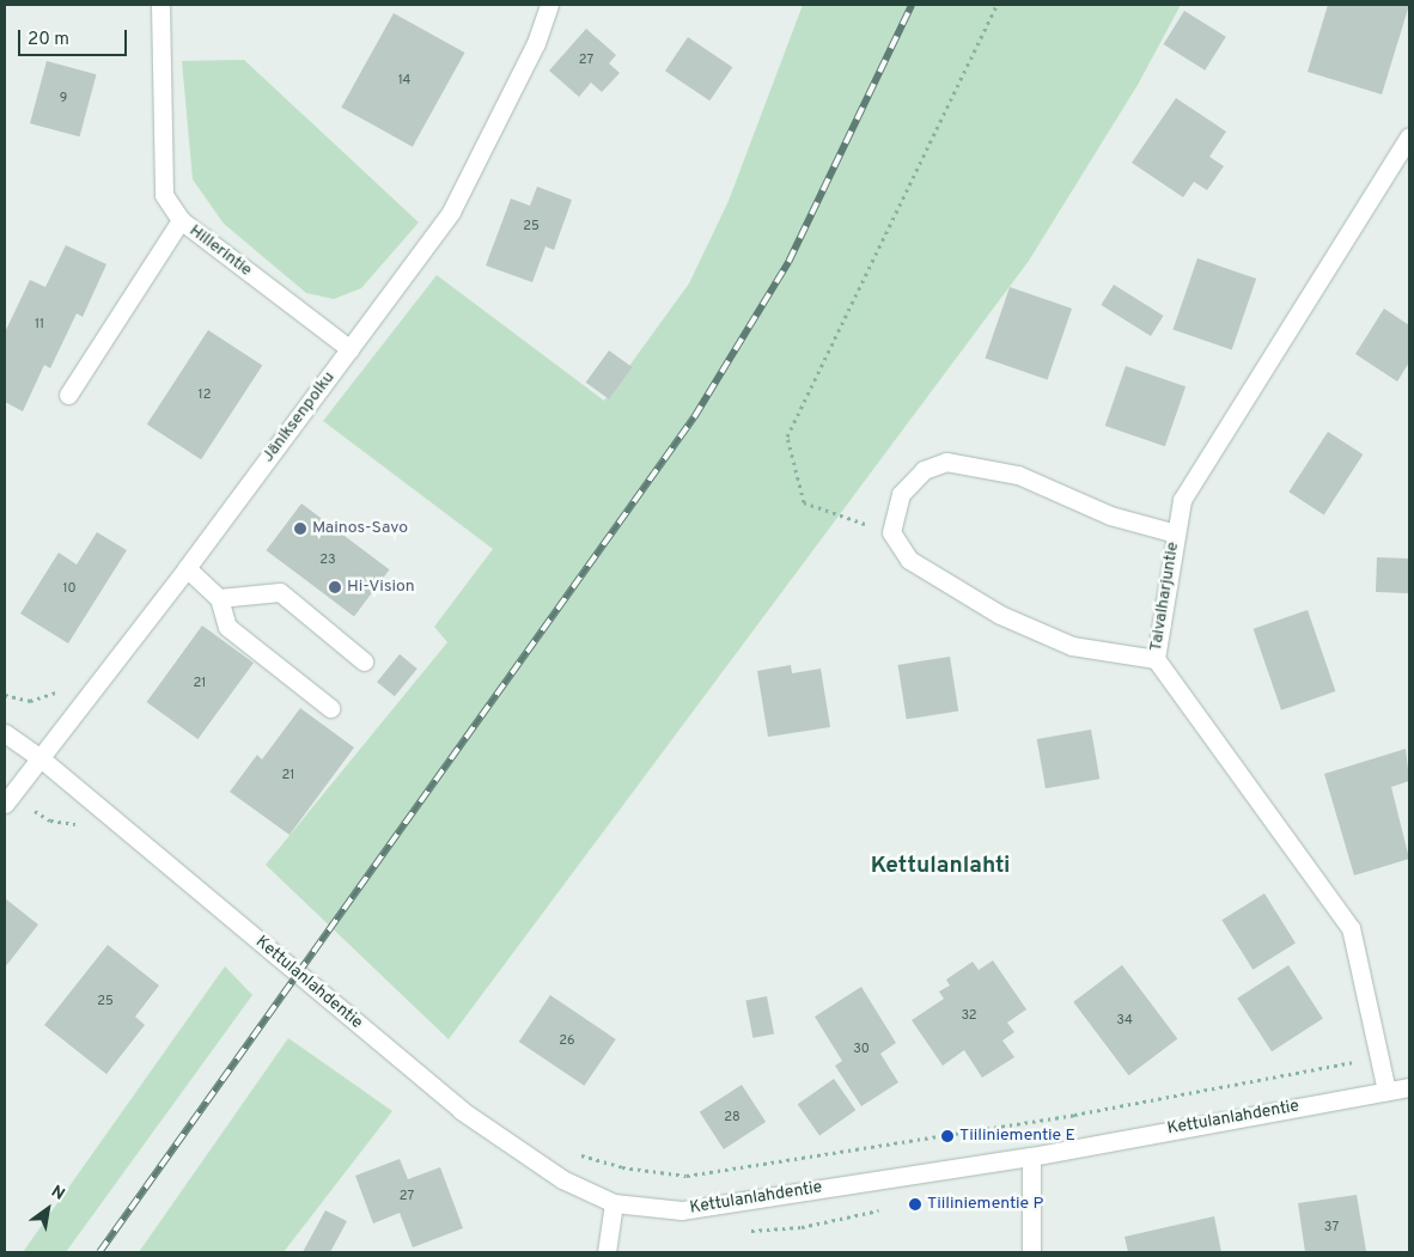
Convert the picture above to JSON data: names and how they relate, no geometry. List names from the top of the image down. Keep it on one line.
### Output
{"streets":{"street":["Hillerintie","Jäniksenpolku","Taivalharjuntie","Kettulanlahdentie"]},"crossings":[["Hillerintie","Jäniksenpolku"],["Jäniksenpolku","Kettulanlahdentie"],["Taivalharjuntie","Kettulanlahdentie"]],"districts":["Kettulanlahti"],"places":["Mainos-Savo","Hi-Vision","Tiiliniementie E","Tiiliniementie P"],"house_numbers":["27","14","9","25","11","12","23","10","21","21","25","32","34","26","30","28","27","37"],"scale_bar":"20 m","north":"top right"}
